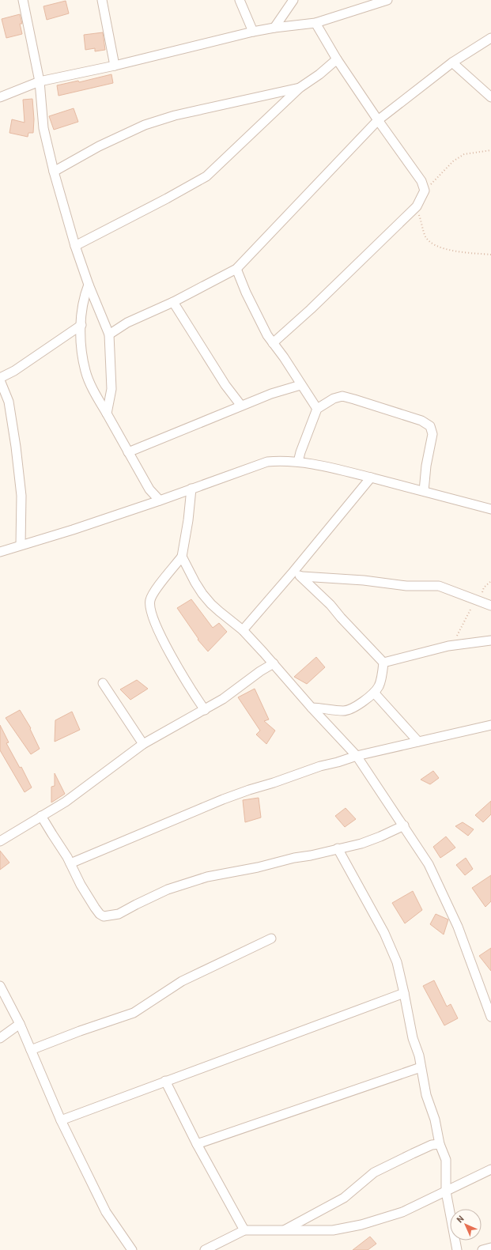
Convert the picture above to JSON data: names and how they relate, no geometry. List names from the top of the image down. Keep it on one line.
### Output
{"north":"top left"}
